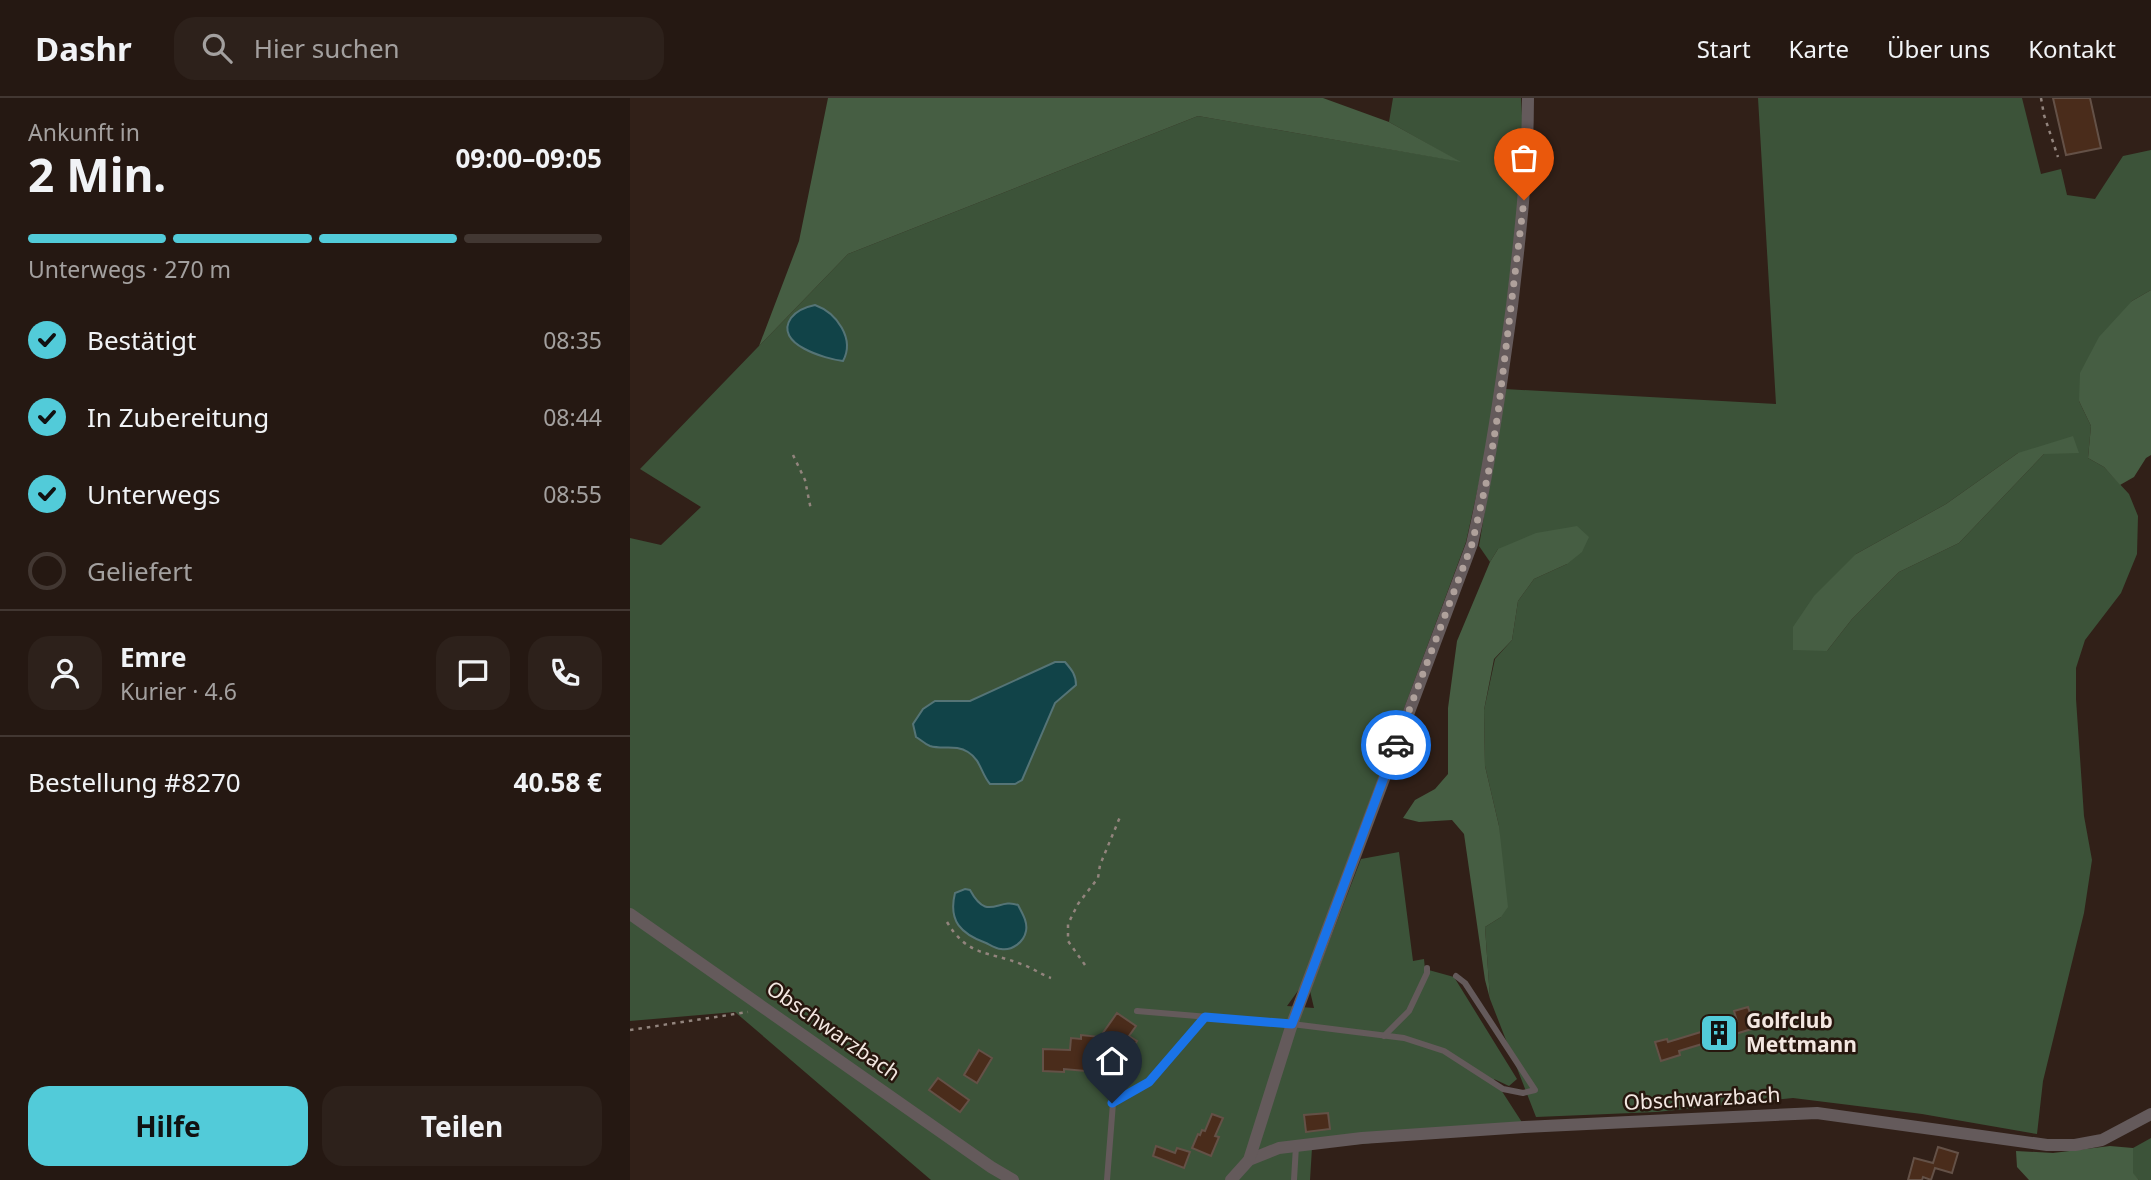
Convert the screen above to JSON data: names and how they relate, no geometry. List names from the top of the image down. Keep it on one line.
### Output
{"streets":{"street":["Obschwarzbach"]},"places":{"building":["Golfclub Mettmann"]},"page":{"header":"Dashr","search":"Hier suchen","nav":["Start","Karte","Über uns","Kontakt"],"heading":["2 Min.","Ankunft in","09:00–09:05"],"panel":["Emre","Kurier · 4.6","Bestellung #8270","40.58 €"],"bar":"Unterwegs · 270 m","list":[["Bestätigt","08:35"],["In Zubereitung","08:44"],["Unterwegs","08:55"],"Geliefert"],"buttons":["Hilfe","Teilen"]}}
